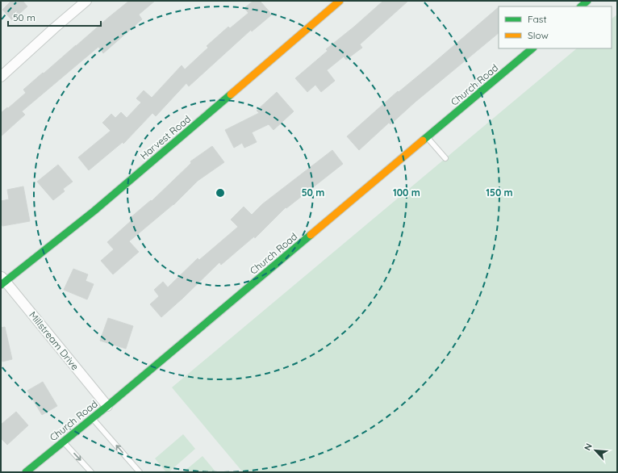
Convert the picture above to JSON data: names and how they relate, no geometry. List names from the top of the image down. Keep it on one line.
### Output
{"streets":{"main road":["Church Road","Harvest Road"],"street":["Millstream Drive"]},"crossings":[["Church Road","Millstream Drive"],["Harvest Road","Millstream Drive"]],"legend":["Fast","Slow"],"scale_bar":"50 m","north":"top left","rings":["50 m","100 m","150 m"]}
